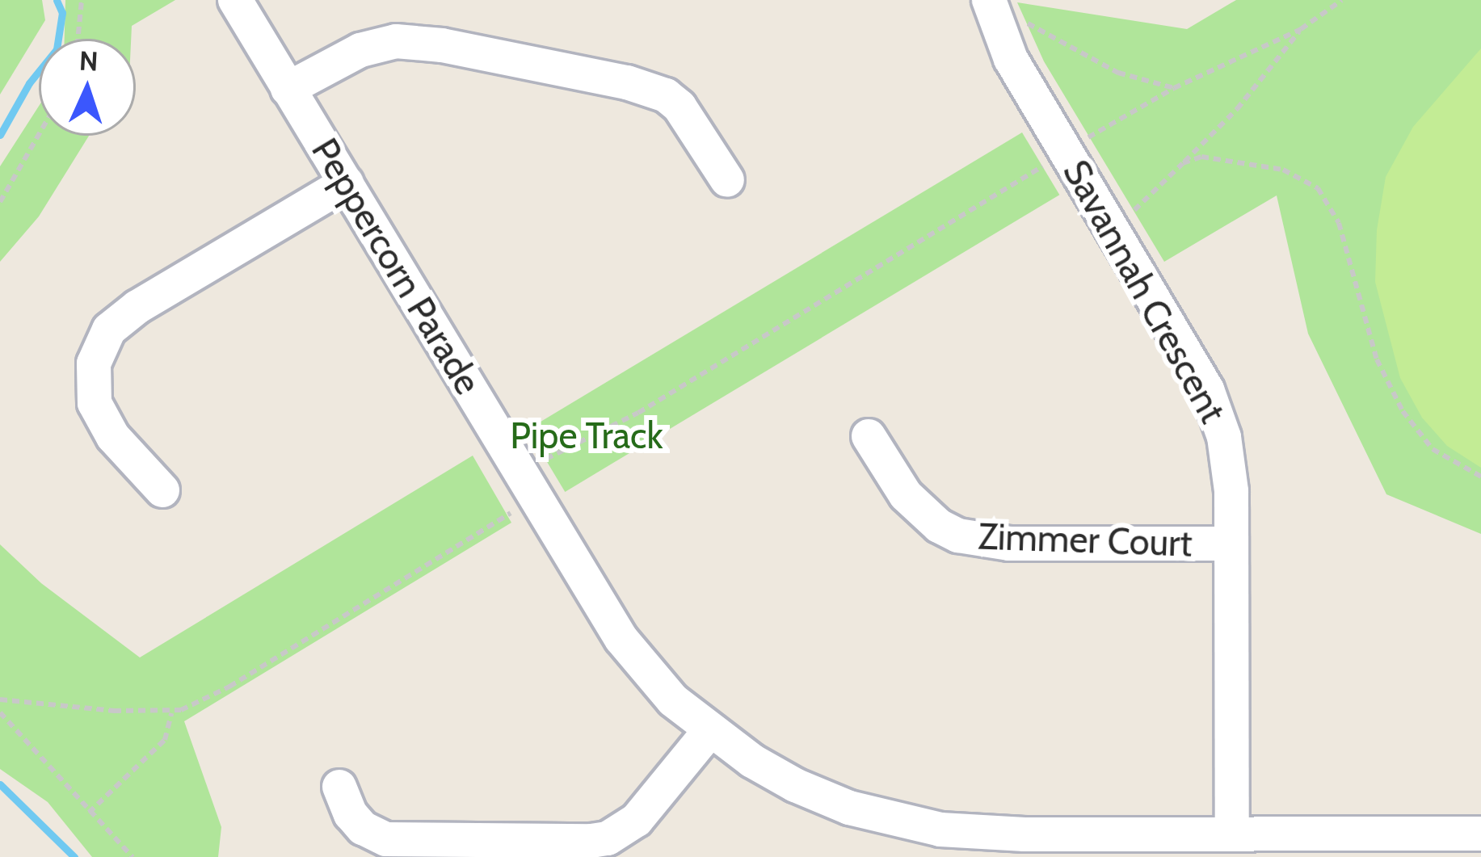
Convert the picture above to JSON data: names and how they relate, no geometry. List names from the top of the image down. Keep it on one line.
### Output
{"streets":{"street":["Peppercorn Parade","Savannah Crescent","Zimmer Court"]},"crossings":[["Peppercorn Parade","Savannah Crescent"],["Savannah Crescent","Zimmer Court"]],"parks":["Pipe Track"],"north":"top"}
